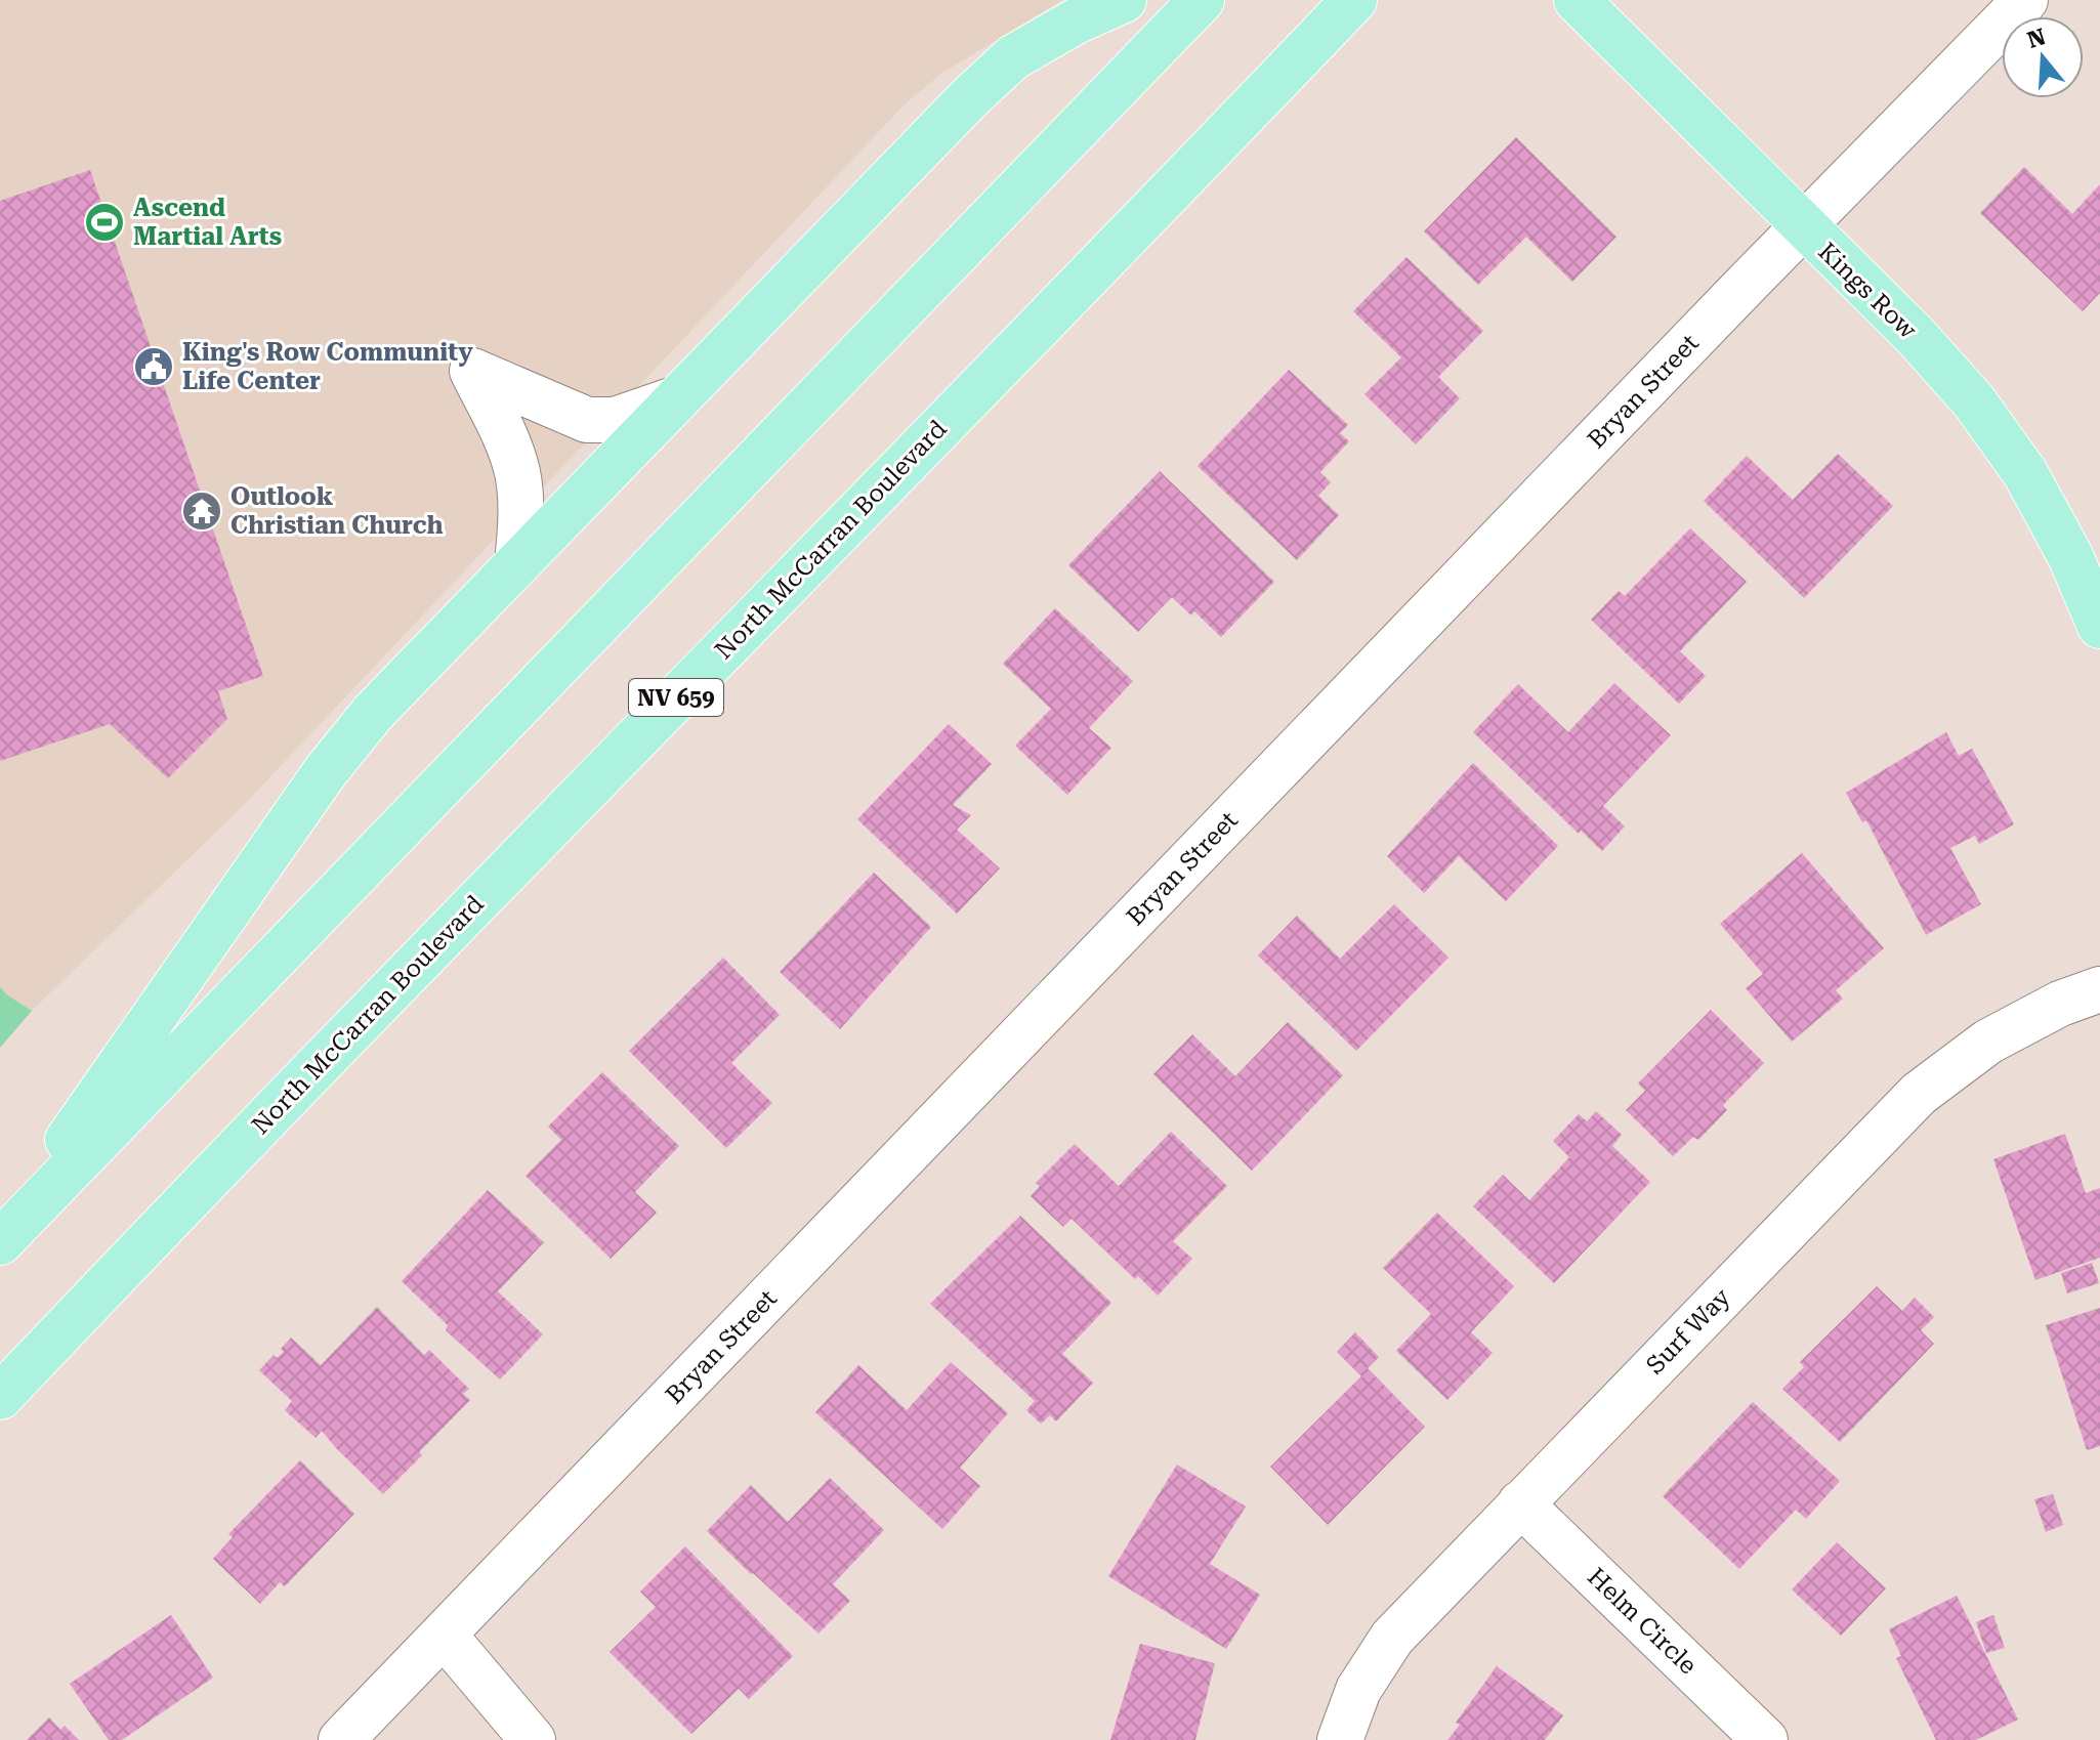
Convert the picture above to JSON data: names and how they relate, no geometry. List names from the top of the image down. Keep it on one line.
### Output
{"streets":{"main road":["Kings Row","North McCarran Boulevard","NV 659"],"street":["Bryan Street","Surf Way","Helm Circle"]},"crossings":[["Kings Row","Bryan Street"],["Surf Way","Helm Circle"]],"places":{"sports":["Ascend Martial Arts"],"public building":["King's Row Community Life Center"],"temple":["Outlook Christian Church"]},"north":"top"}
